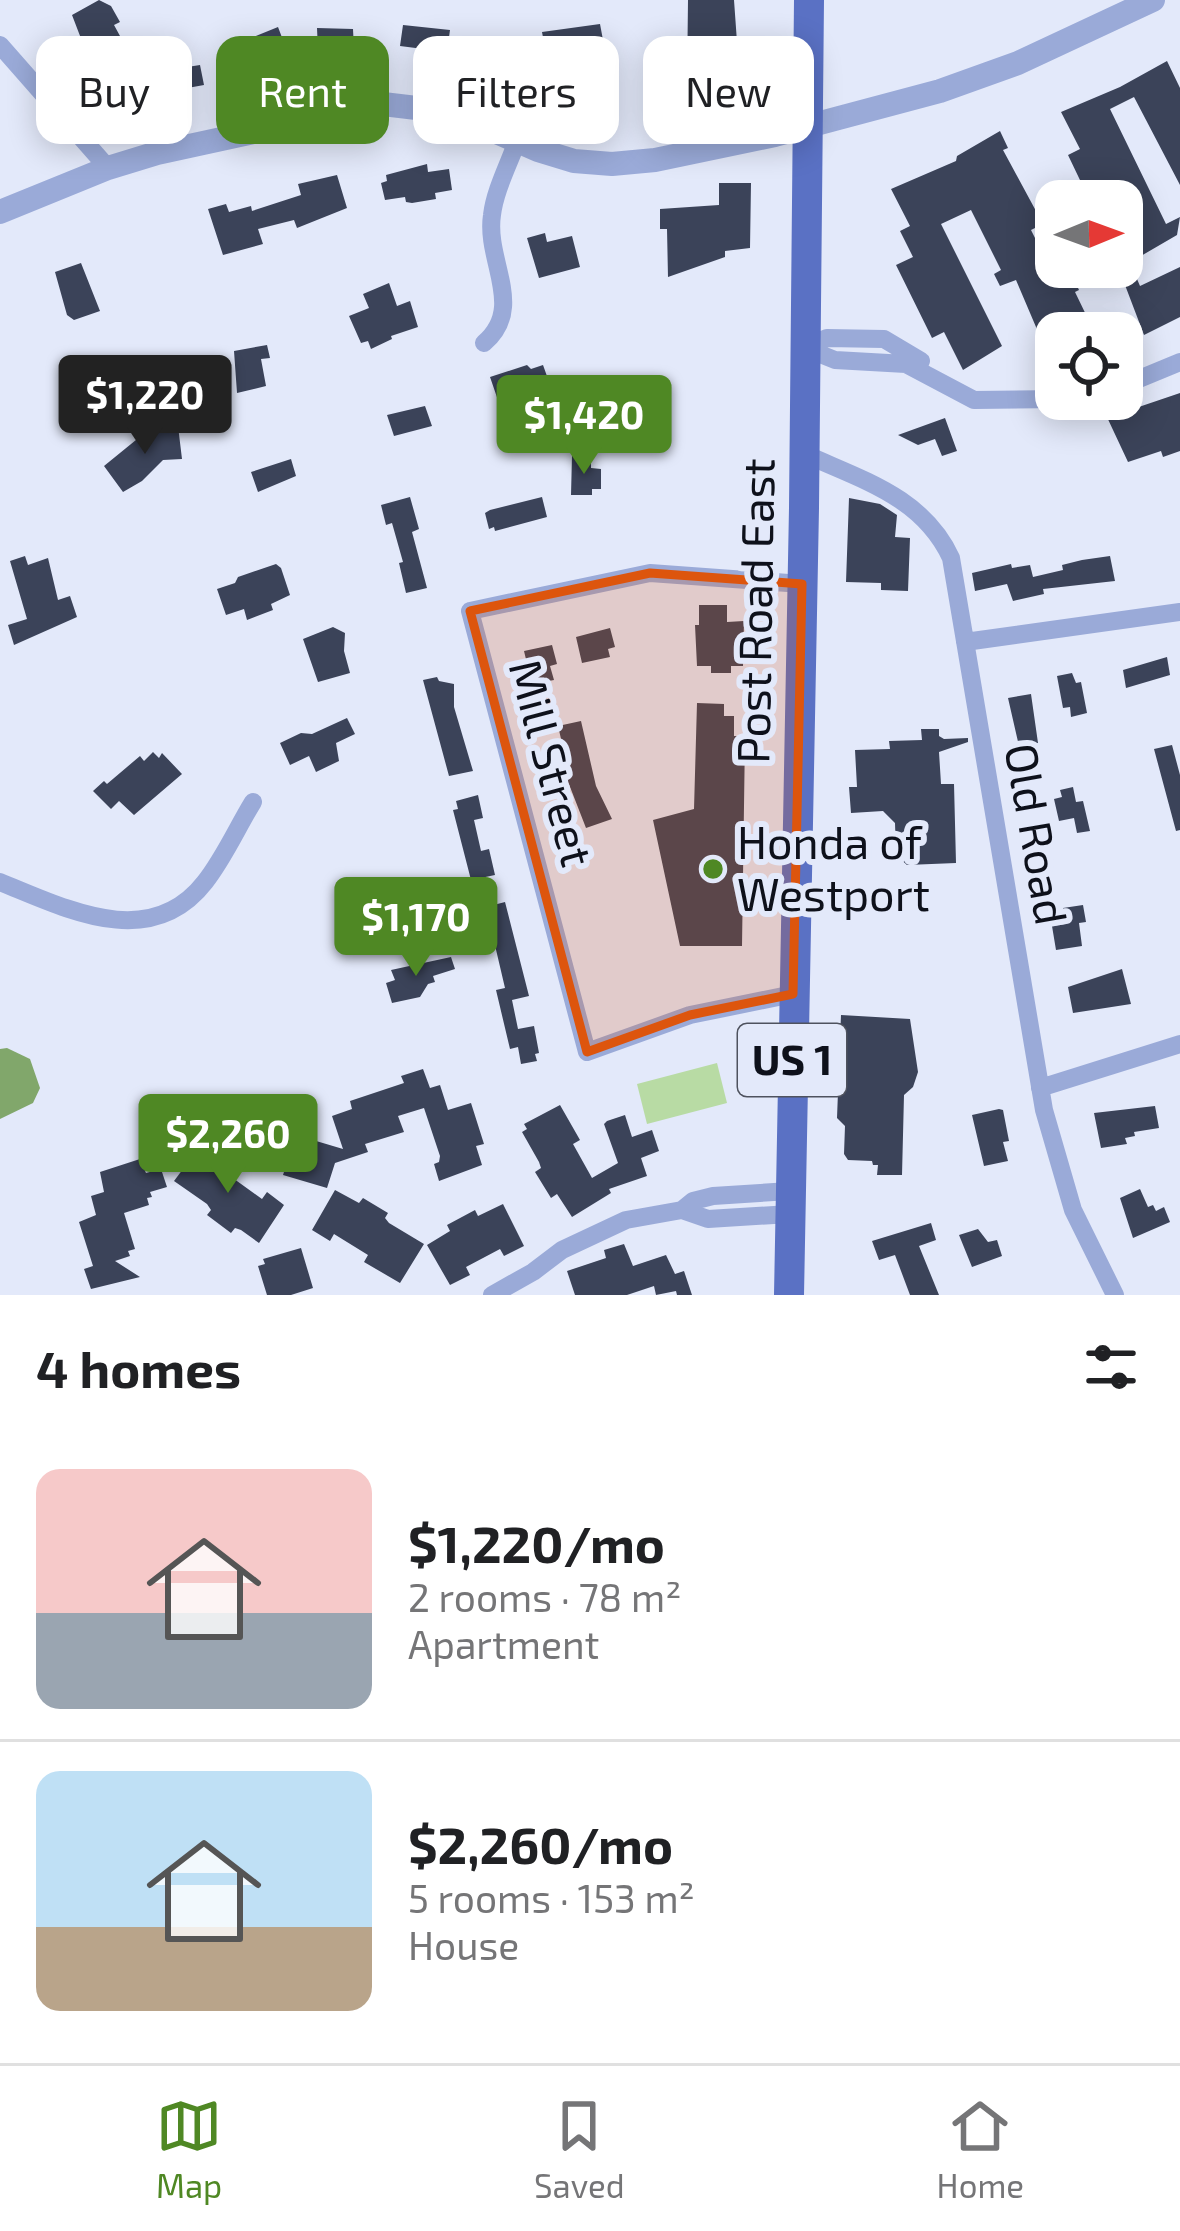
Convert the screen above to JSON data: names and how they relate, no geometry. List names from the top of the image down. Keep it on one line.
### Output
{"streets":{"main road":["Post Road East","US 1"],"street":["Mill Street","Old Road"]},"crossings":[["Post Road East","Mill Street"],["Post Road East","Old Road"]],"places":["Honda of Westport"],"north":"right","page":{"chip":["Buy","Rent","Filters","New"],"price":["$1,220","$1,420","$1,170","$2,260"],"heading":"4 homes","list":[{"name":"$1,220/mo","note":"2 rooms · 78 m² · Apartment"},{"name":"$2,260/mo","note":"5 rooms · 153 m² · House"}],"tabs":["Map","Saved","Home"]}}
